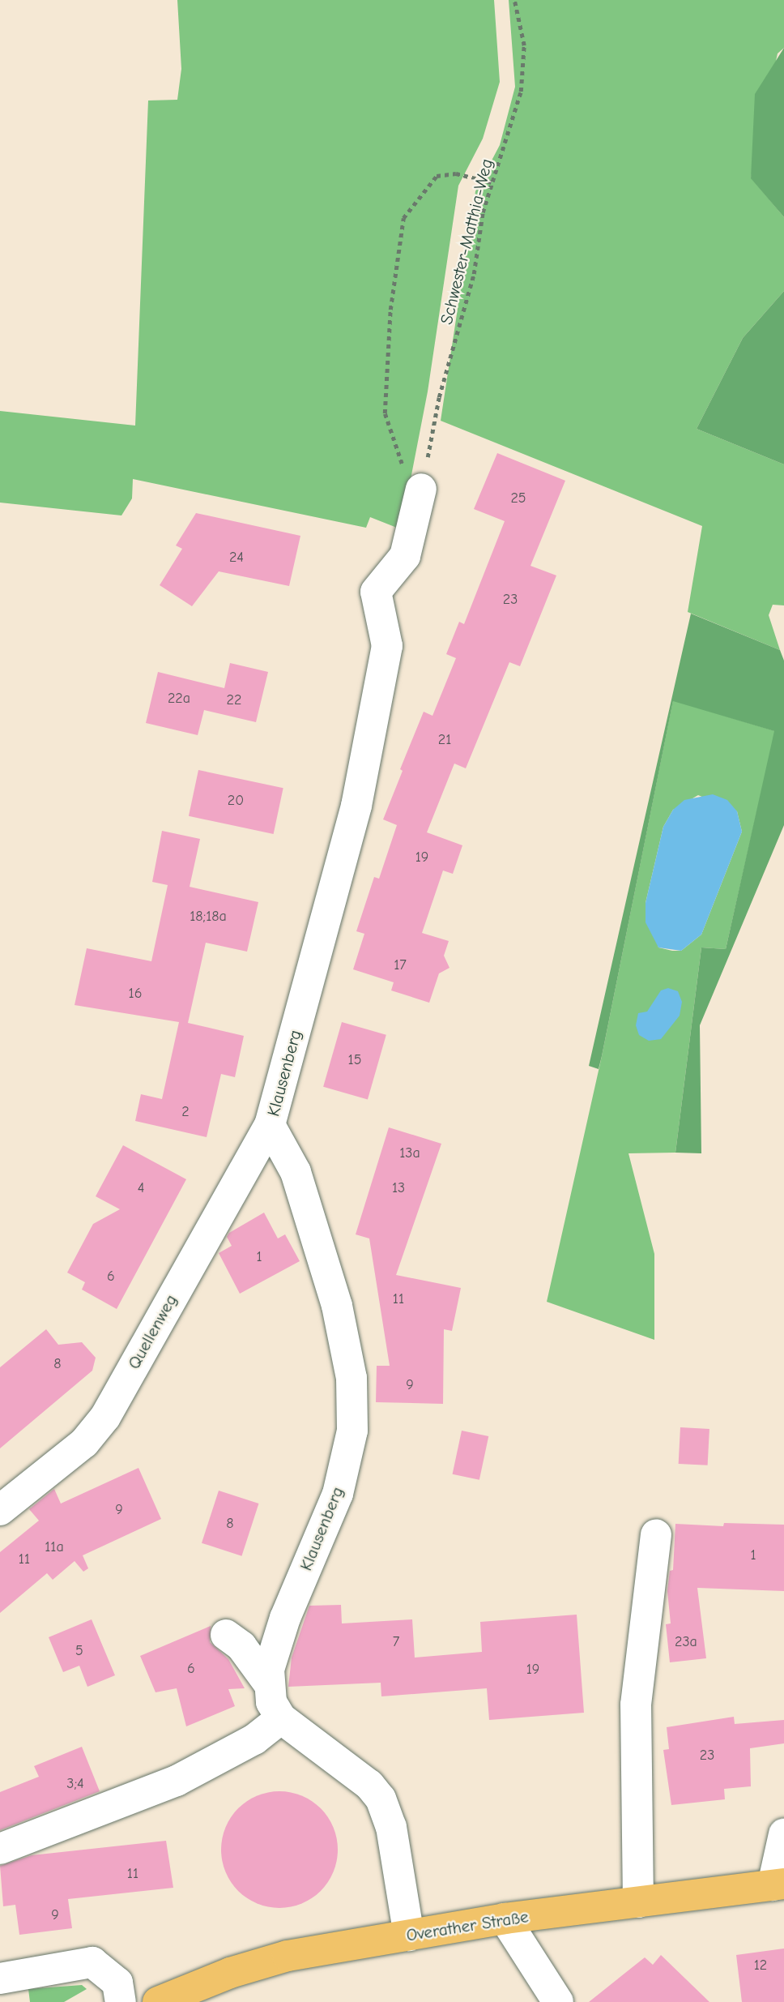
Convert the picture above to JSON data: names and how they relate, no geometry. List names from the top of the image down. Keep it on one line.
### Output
{"streets":{"main road":["Overather Straße"],"street":["Klausenberg","Quellenweg"],"path":["Schwester-Matthia-Weg"]},"crossings":[["Schwester-Matthia-Weg","Klausenberg"],["Klausenberg","Quellenweg"]],"house_numbers":["25","24","23","22a","22","21","20","19","18;18a","17","16","15","2","13a","4","13","1","6","11","8","9","9","8","11a","1","11","7","23a","5","6","19","23","3;4","11","9","12"]}
